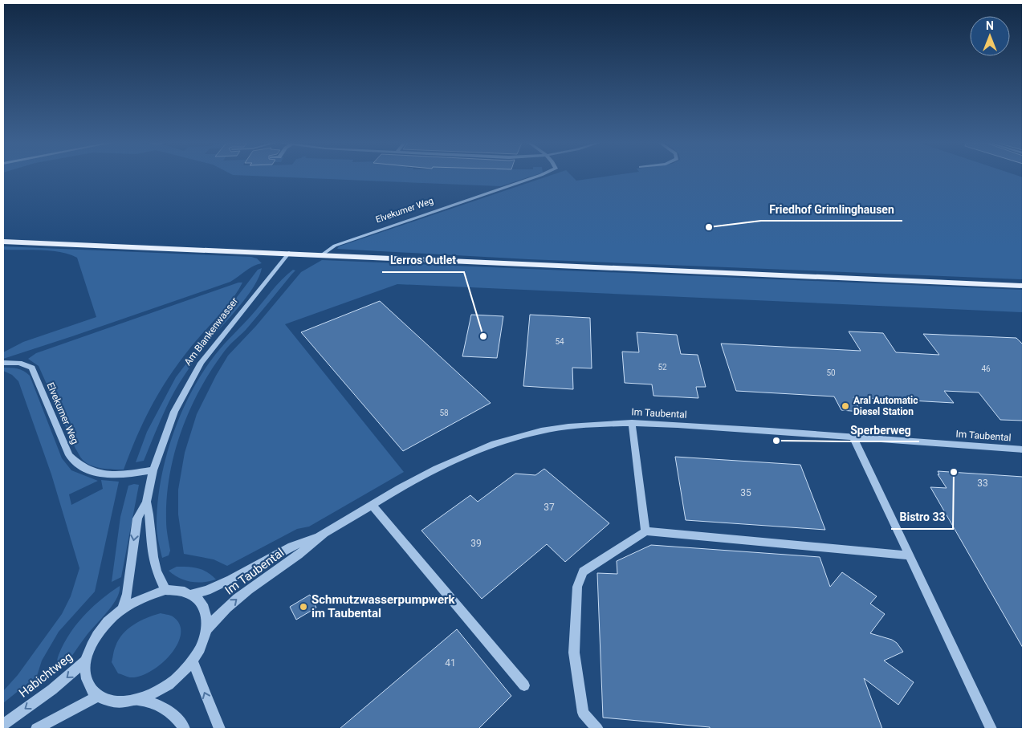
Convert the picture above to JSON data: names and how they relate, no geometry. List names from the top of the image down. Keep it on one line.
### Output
{"streets":{"street":["Elvekumer Weg","Am Blankenwasser","Im Taubental","Habichtweg"]},"crossings":[["Elvekumer Weg","Am Blankenwasser"],["Am Blankenwasser","Im Taubental"],["Am Blankenwasser","Habichtweg"],["Im Taubental","Habichtweg"]],"places":["Friedhof Grimlinghausen","Lerros Outlet","Aral Automatic Diesel Station","Sperberweg","Bistro 33","Schmutzwasserpumpwerk im Taubental"],"house_numbers":["54","52","46","50","58","33","35","37","39","41"],"north":"top"}
